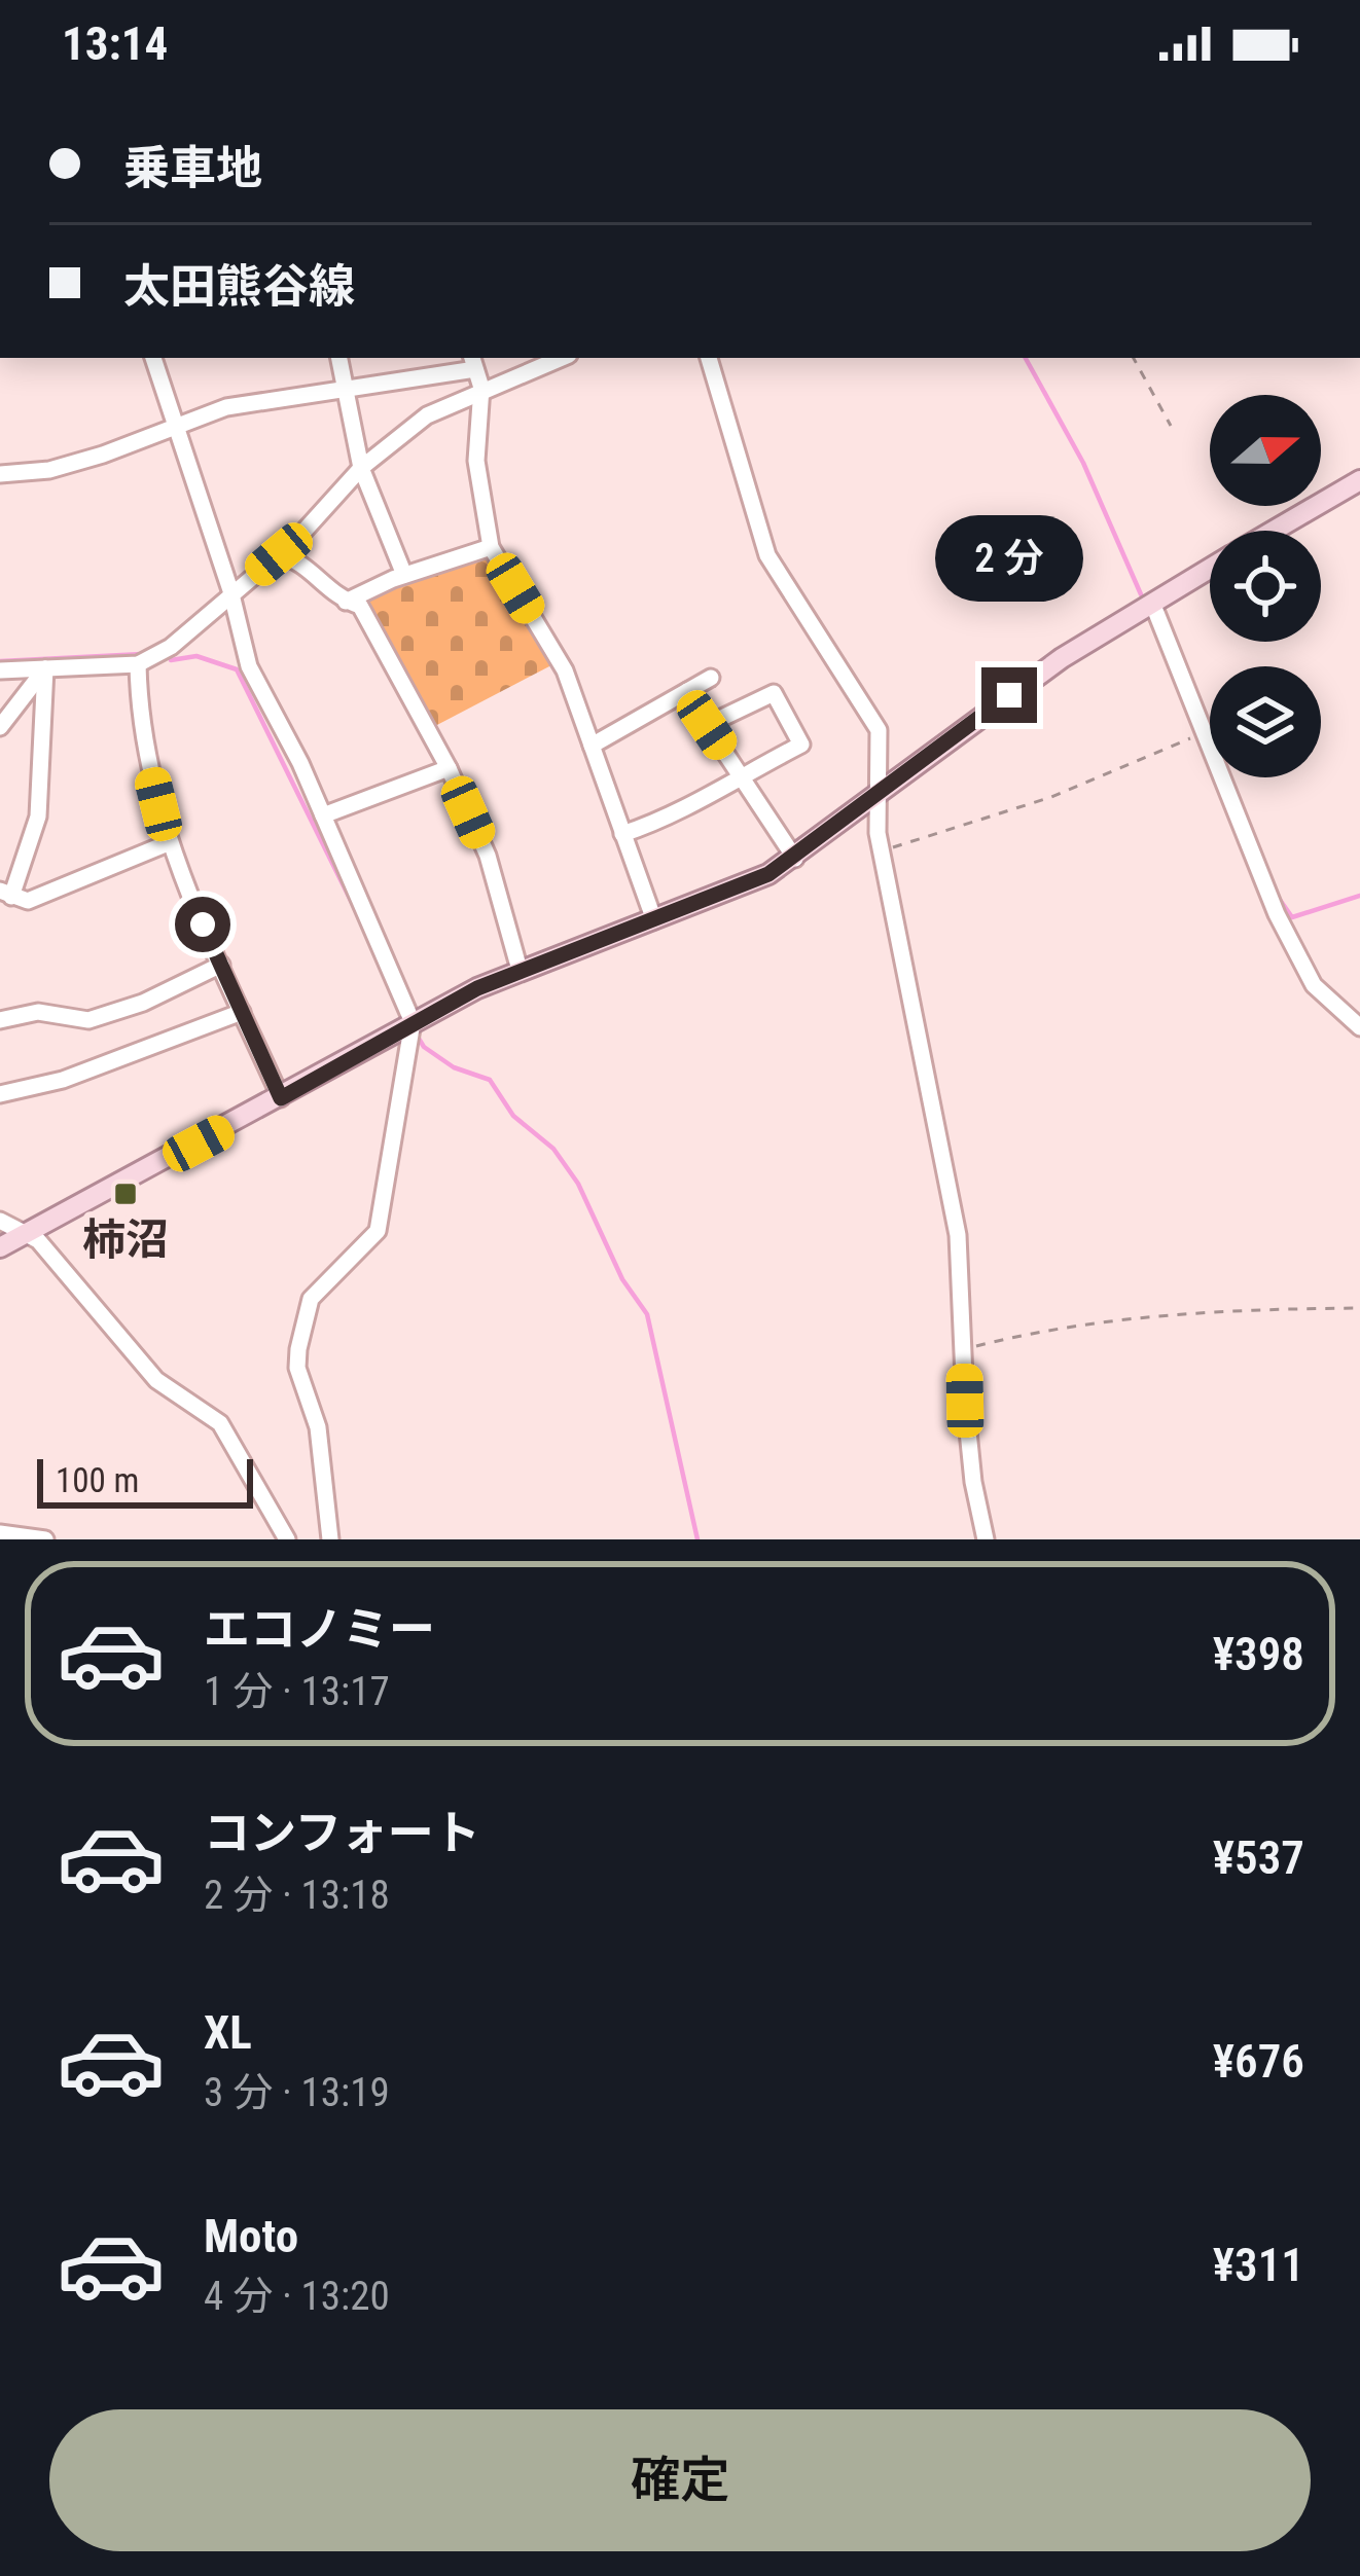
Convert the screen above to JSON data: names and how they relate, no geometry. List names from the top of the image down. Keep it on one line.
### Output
{"places":{"transit":["柿沼"]},"scale_bar":"100 m","north":"right","page":{"status":"13:14","banner":["乗車地","太田熊谷線"],"bubble":"2 分","scale":"100 m","list":[{"name":"エコノミー","note":"1 分 · 13:17","value":"¥398"},{"name":"コンフォート","note":"2 分 · 13:18","value":"¥537"},{"name":"XL","note":"3 分 · 13:19","value":"¥676"},{"name":"Moto","note":"4 分 · 13:20","value":"¥311"}],"buttons":"確定"}}
